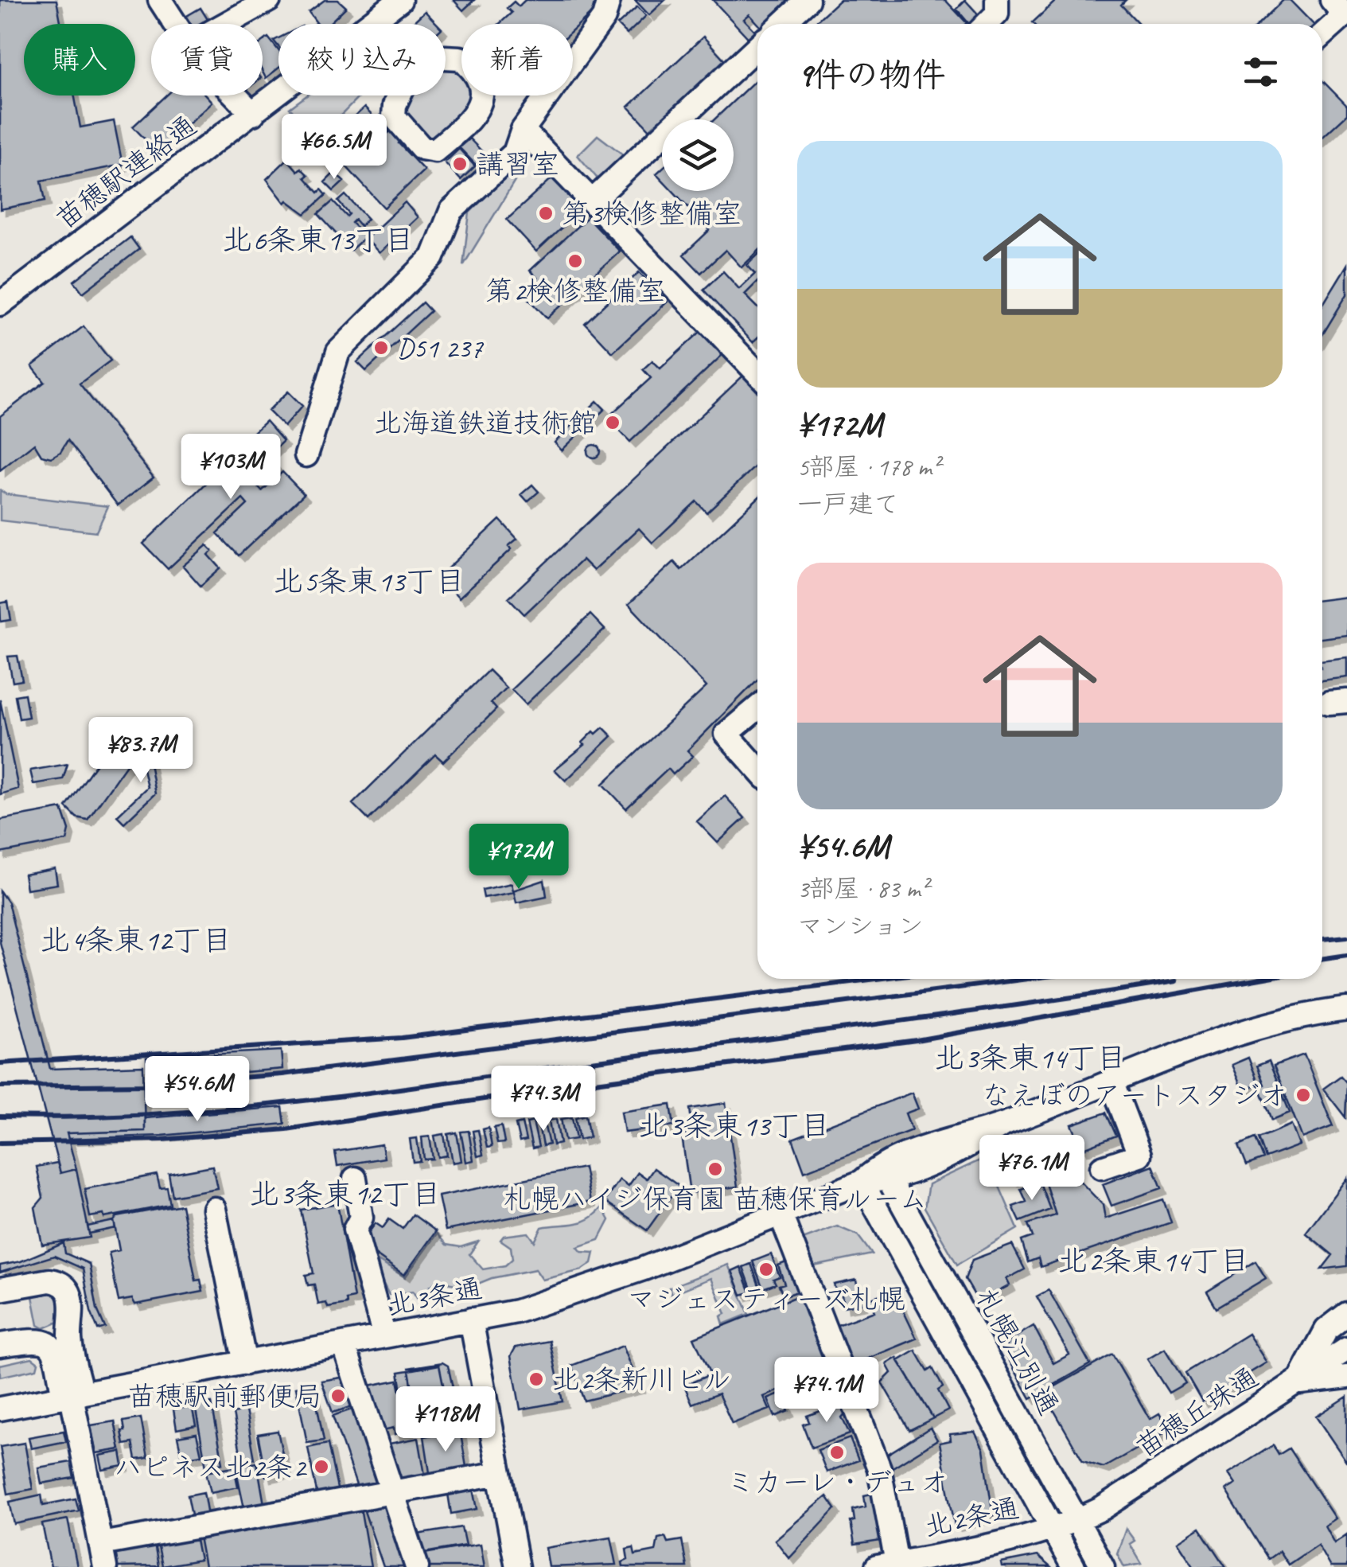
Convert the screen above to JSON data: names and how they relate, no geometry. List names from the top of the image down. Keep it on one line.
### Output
{"streets":{"street":["苗穂駅連絡通","北3条通","札幌江別通","苗穂丘珠通","北2条通"]},"crossings":[["北3条通","札幌江別通"],["札幌江別通","苗穂丘珠通"],["札幌江別通","北2条通"],["苗穂丘珠通","北2条通"]],"districts":["北6条東13丁目","北5条東13丁目","北4条東12丁目","北3条東14丁目","北3条東13丁目","北3条東12丁目","北2条東14丁目"],"places":["講習室","第3検修整備室","第2検修整備室","D51 237","北海道鉄道技術館","なえぼのアートスタジオ","札幌ハイジ保育園 苗穂保育ルーム","マジェスティーズ札幌","北2条新川ビル","苗穂駅前郵便局","ミカーレ・デュオ","ハピネス北2条2"],"page":{"chip":["購入","賃貸","絞り込み","新着"],"heading":"9件の物件","price":["¥66.5M","¥103M","¥83.7M","¥172M","¥54.6M","¥74.3M","¥76.1M","¥74.1M","¥118M"],"list":[{"name":"¥172M","note":"5部屋 · 178 m² · 一戸建て"},{"name":"¥54.6M","note":"3部屋 · 83 m² · マンション"}]}}
